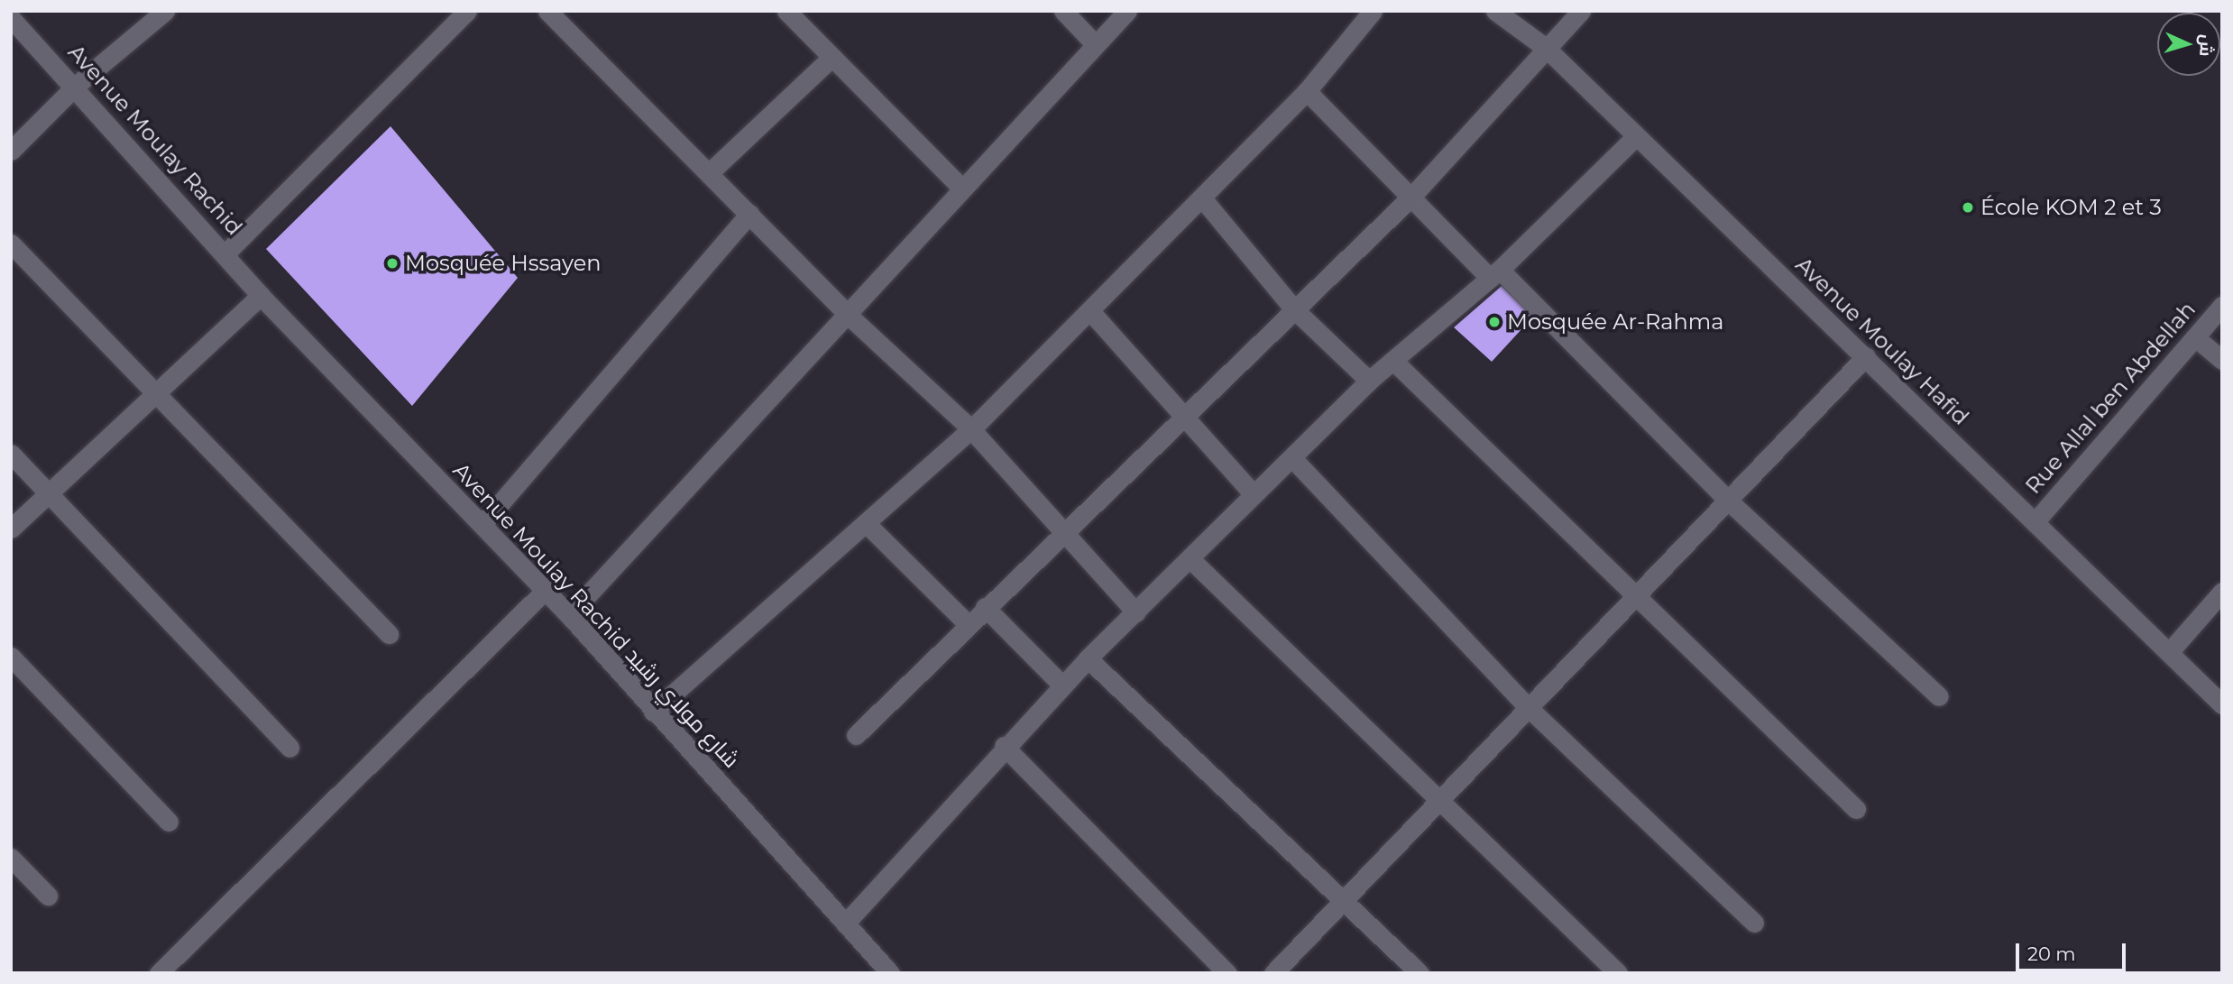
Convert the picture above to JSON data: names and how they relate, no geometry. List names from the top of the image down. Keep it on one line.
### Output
{"streets":{"street":["Avenue Moulay Rachid","Avenue Moulay Hafid","Rue Allal ben Abdellah","Avenue Moulay Rachid شارع مولاي رشيد"]},"crossings":[["Avenue Moulay Rachid","Avenue Moulay Rachid شارع مولاي رشيد"],["Avenue Moulay Hafid","Rue Allal ben Abdellah"]],"places":["École KOM 2 et 3","Mosquée Hssayen","Mosquée Ar-Rahma"],"scale_bar":"20 m","north":"right"}
